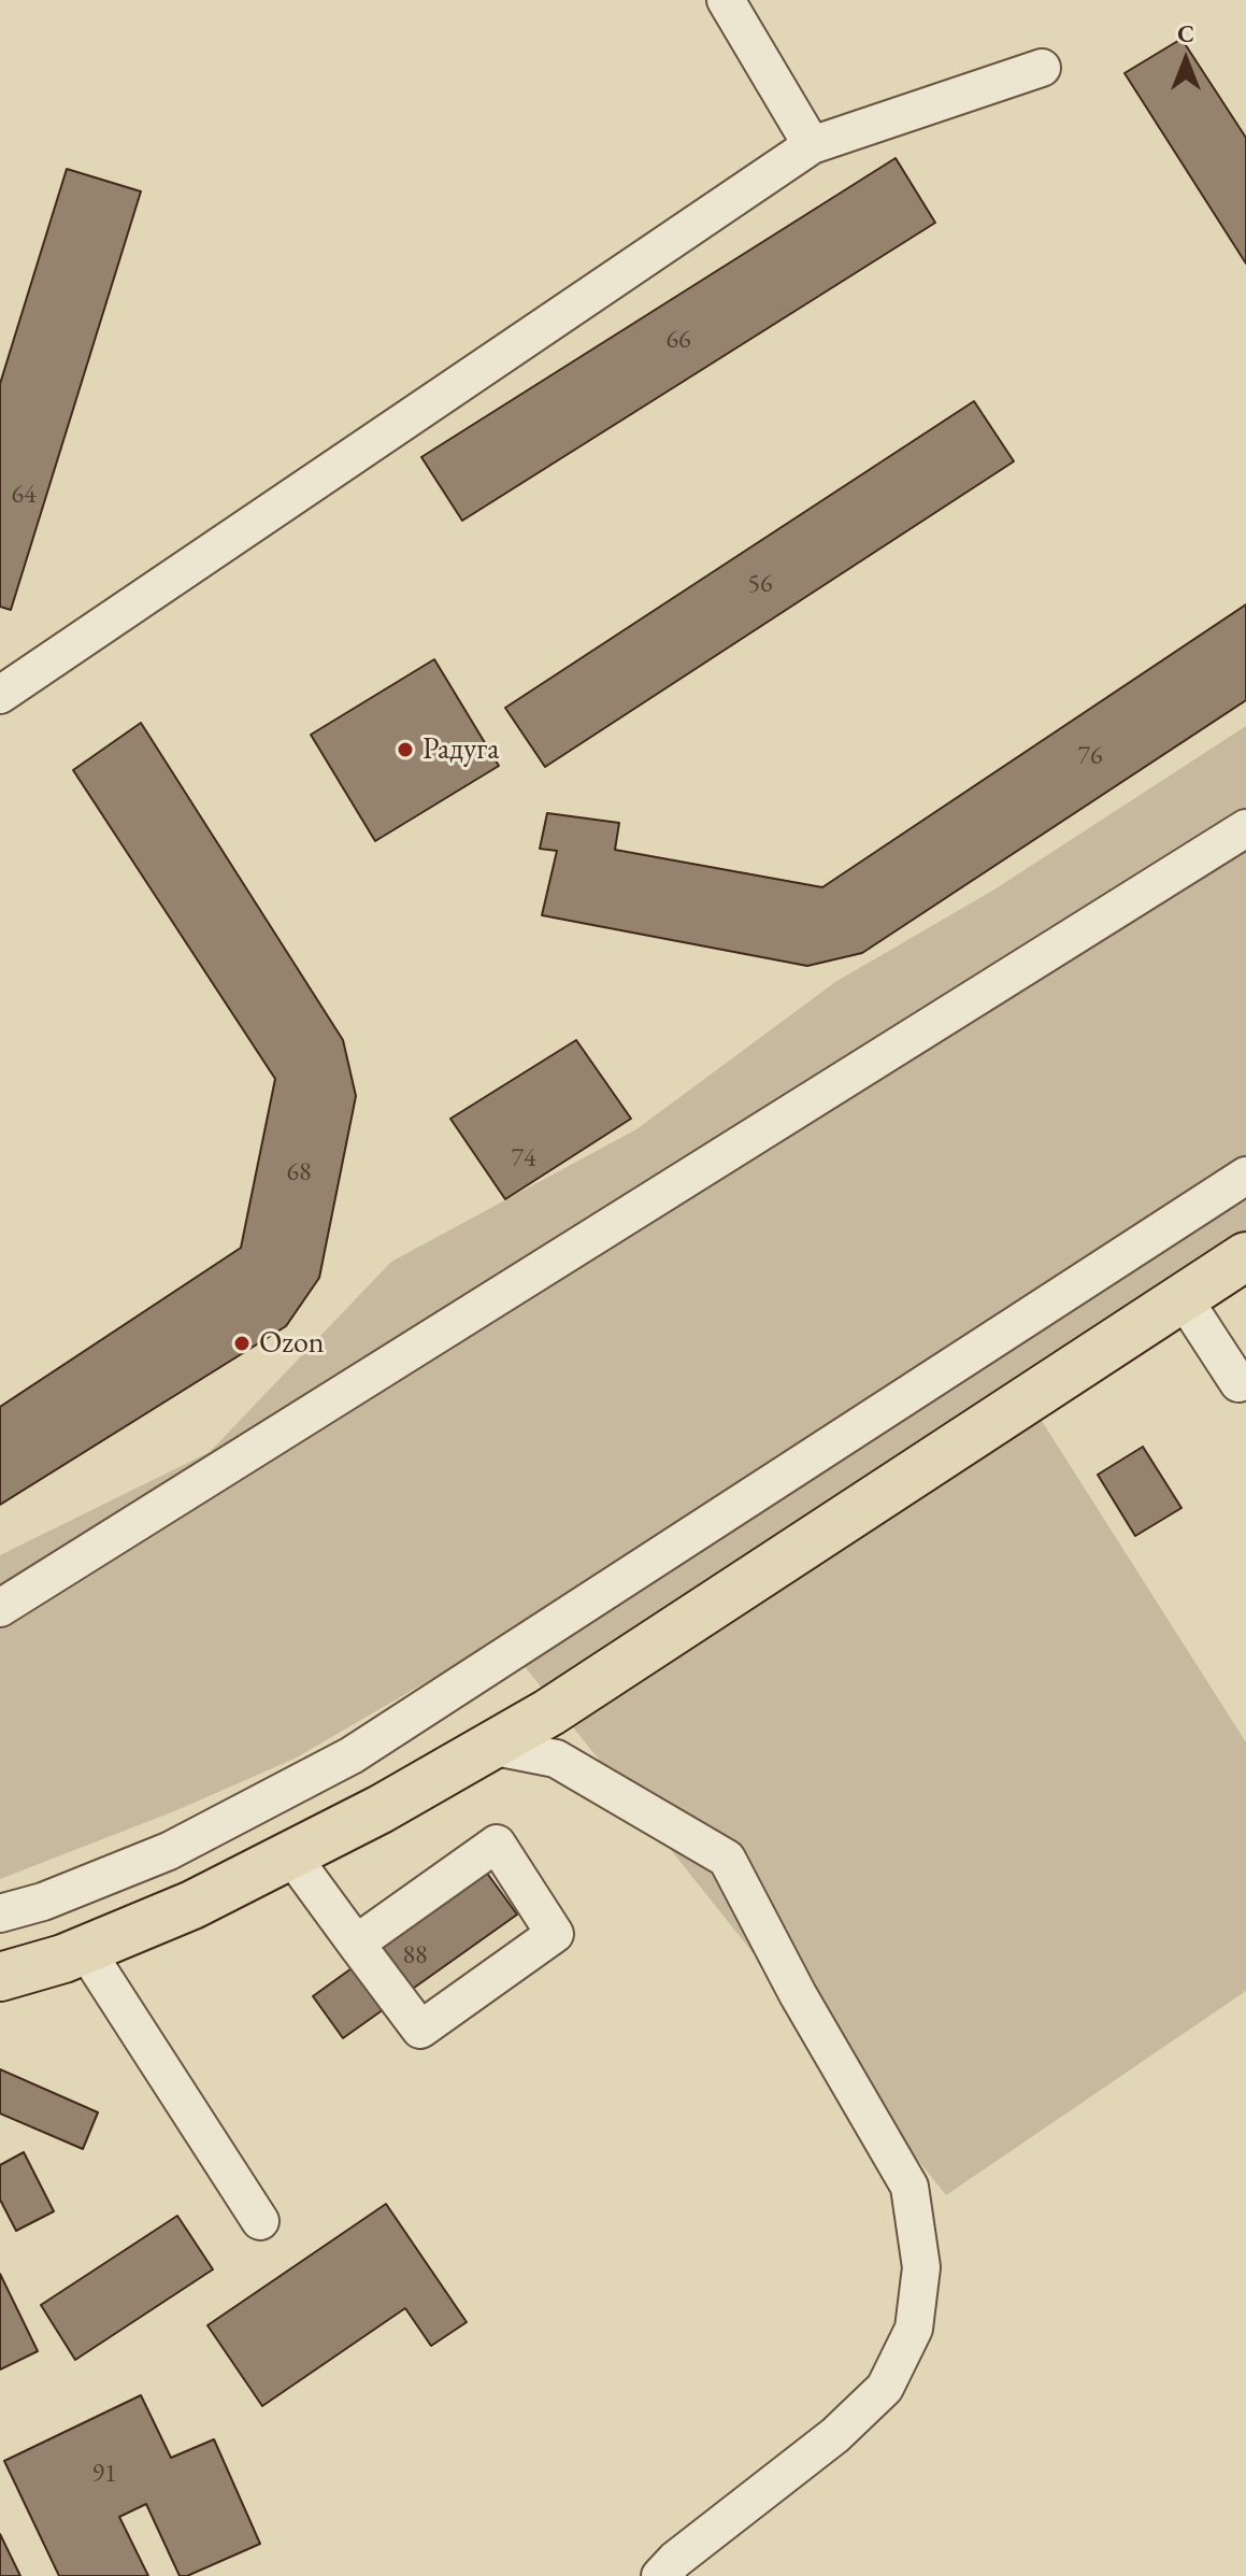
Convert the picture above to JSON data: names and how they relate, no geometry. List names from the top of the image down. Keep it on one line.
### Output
{"places":["Радуга","Ozon"],"house_numbers":["66","64","56","76","74","68","88","91"],"north":"top"}
